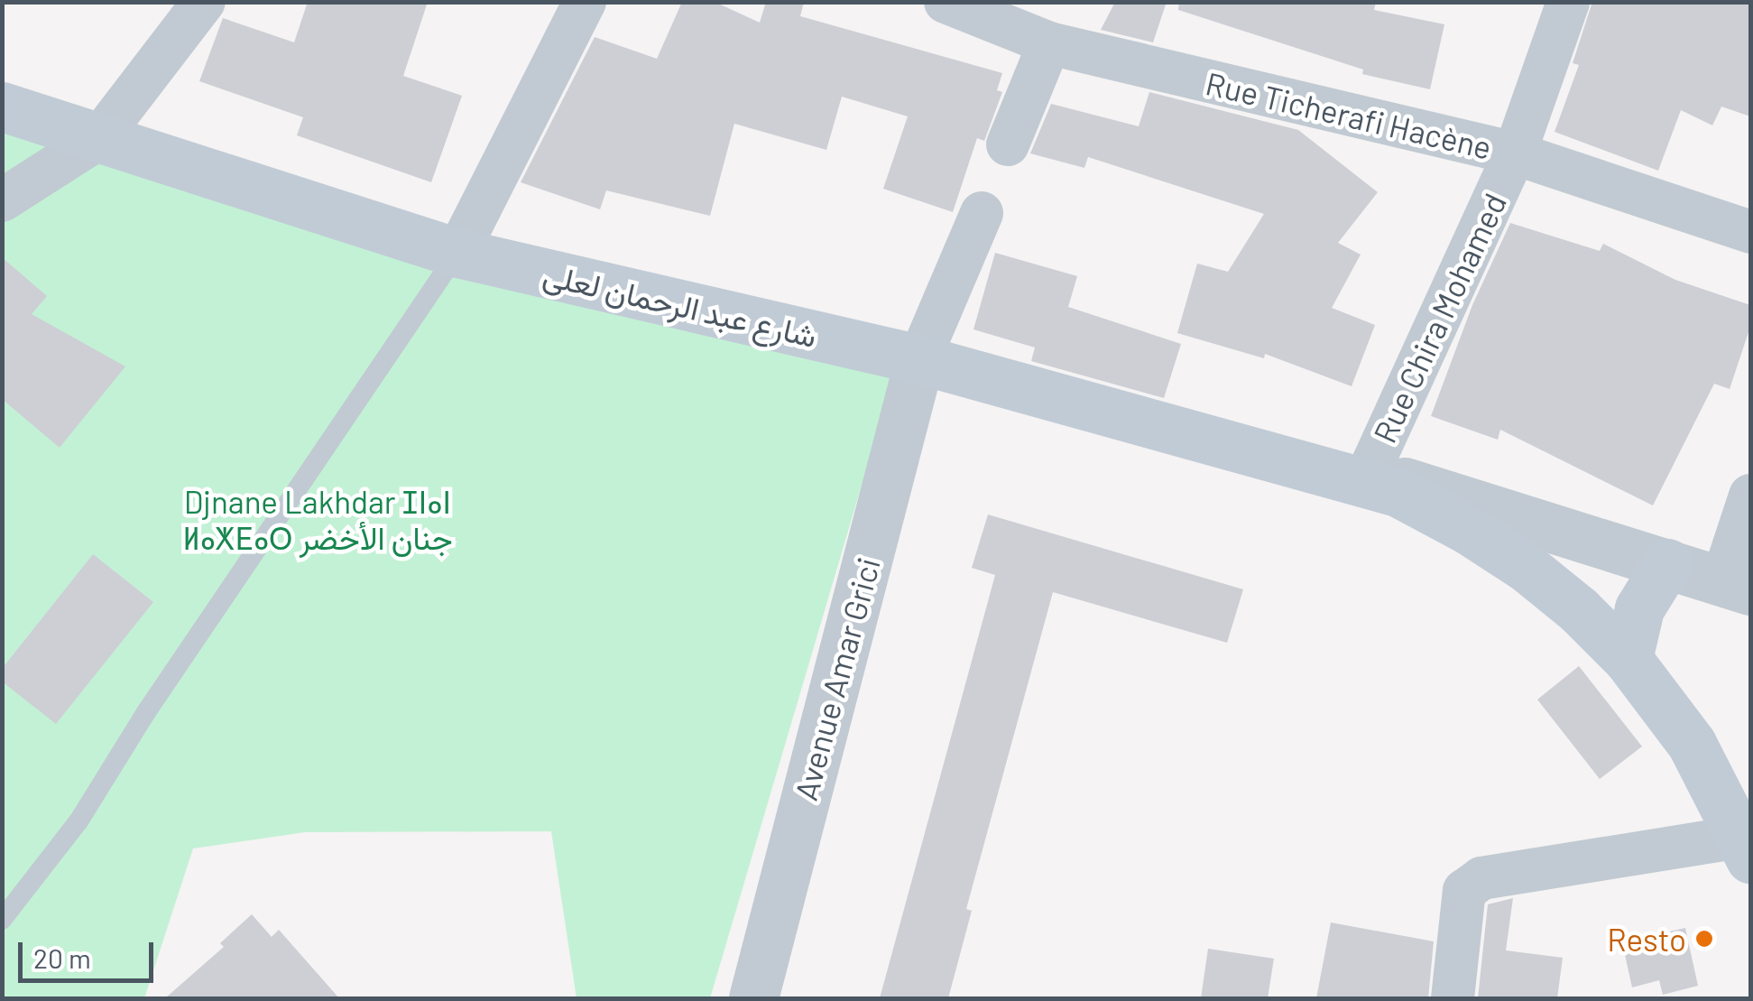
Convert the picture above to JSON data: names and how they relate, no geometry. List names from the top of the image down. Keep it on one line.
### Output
{"streets":{"main road":["شارع عبد الرحمان لعلى"],"street":["Rue Ticherafi Hacène","Rue Chira Mohamed","Avenue Amar Grici"]},"crossings":[["Rue Ticherafi Hacène","Rue Chira Mohamed"],["شارع عبد الرحمان لعلى","Rue Chira Mohamed"],["شارع عبد الرحمان لعلى","Avenue Amar Grici"]],"parks":["Djnane Lakhdar ⵊⵏⴰⵏ ⵍⴰⵅⴹⴰⵔ جنان الأخضر"],"places":["Resto"],"scale_bar":"20 m"}
